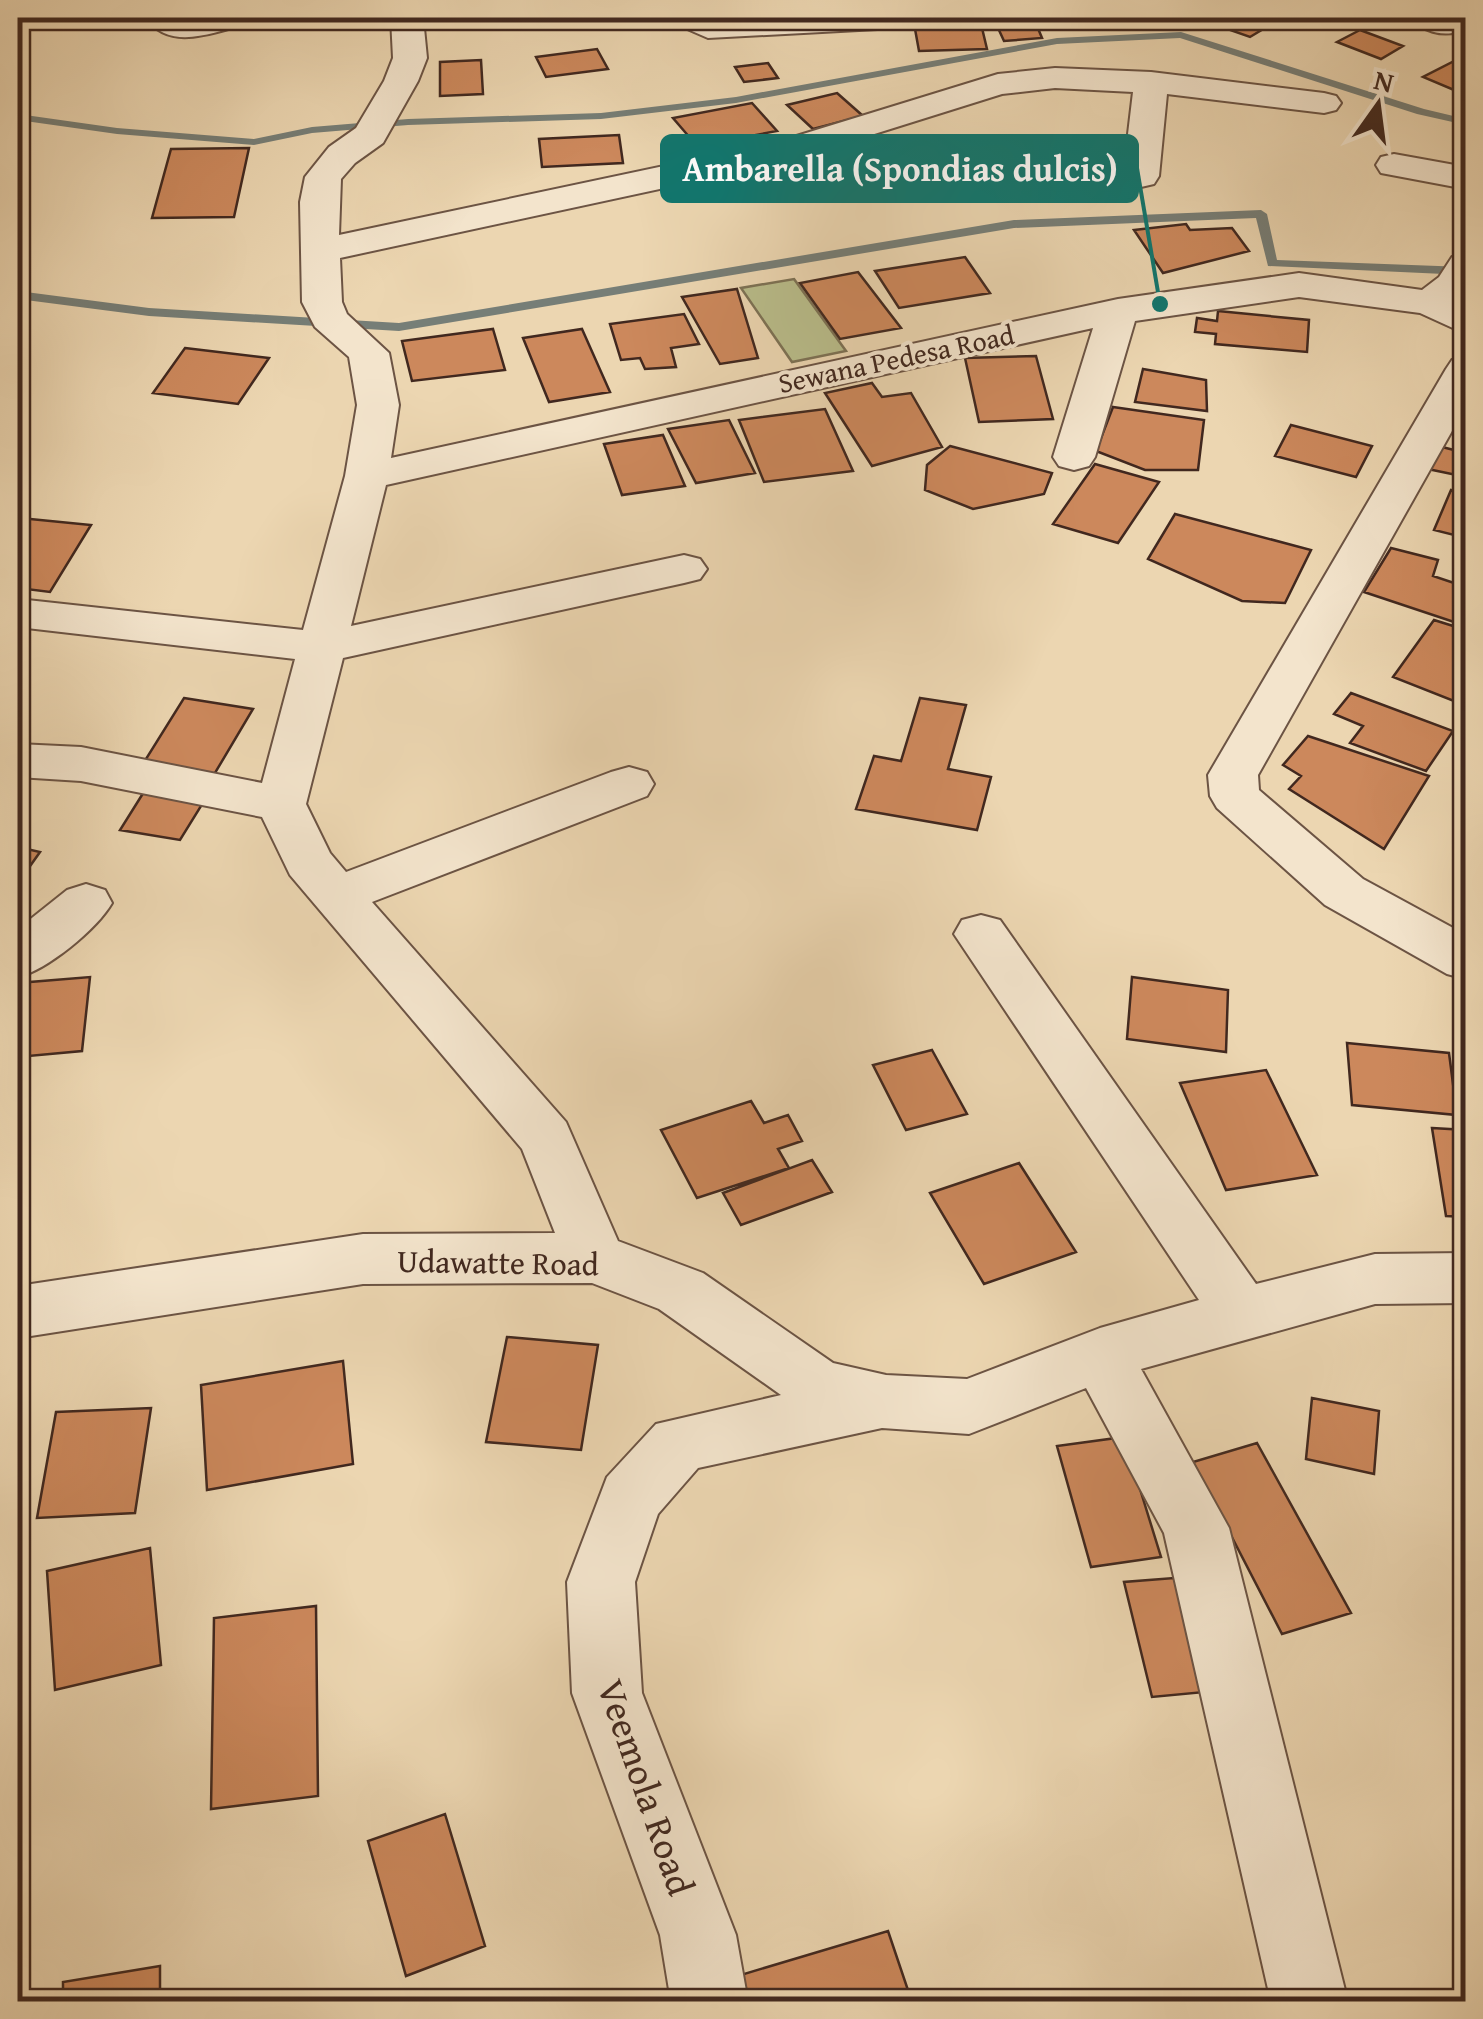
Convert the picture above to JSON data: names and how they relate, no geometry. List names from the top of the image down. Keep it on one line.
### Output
{"streets":{"street":["Sewana Pedesa Road","Udawatte Road","Veemola Road"]},"crossings":[["Udawatte Road","Veemola Road"]],"places":["Ambarella (Spondias dulcis)"],"north":"top"}
